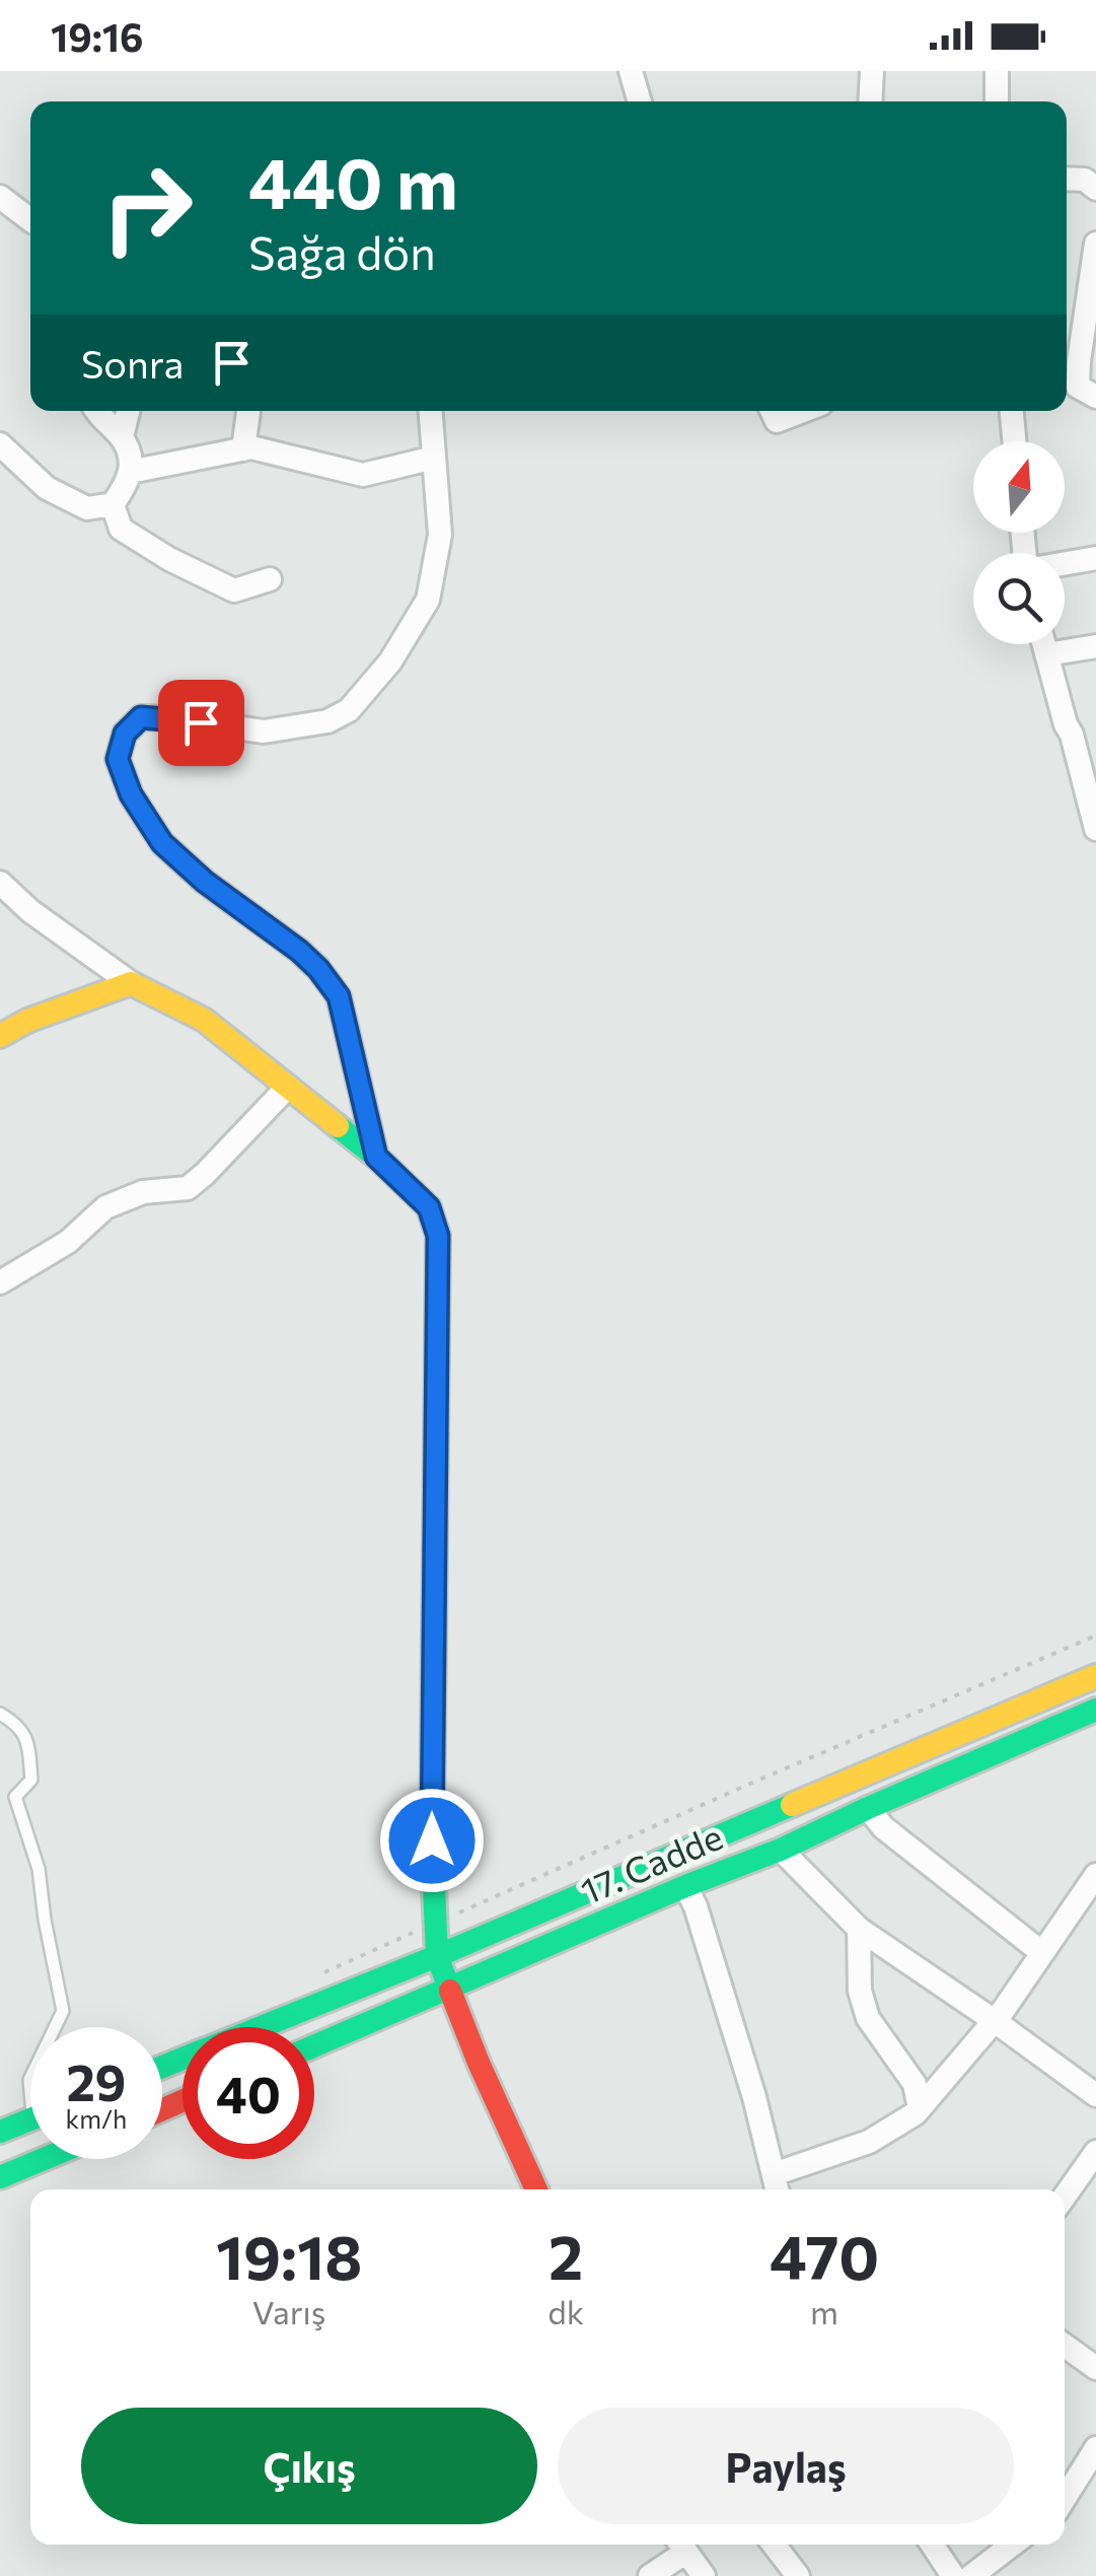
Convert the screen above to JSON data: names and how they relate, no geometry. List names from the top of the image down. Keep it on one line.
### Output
{"streets":{"street":["17. Cadde"]},"north":"top","page":{"status":"19:16","turn":["440 m","Sağa dön"],"then":"Sonra","speed":"29 km/h","limit":"40","eta":["19:18","Varış","2","dk","470","m"],"buttons":["Çıkış","Paylaş"]}}
